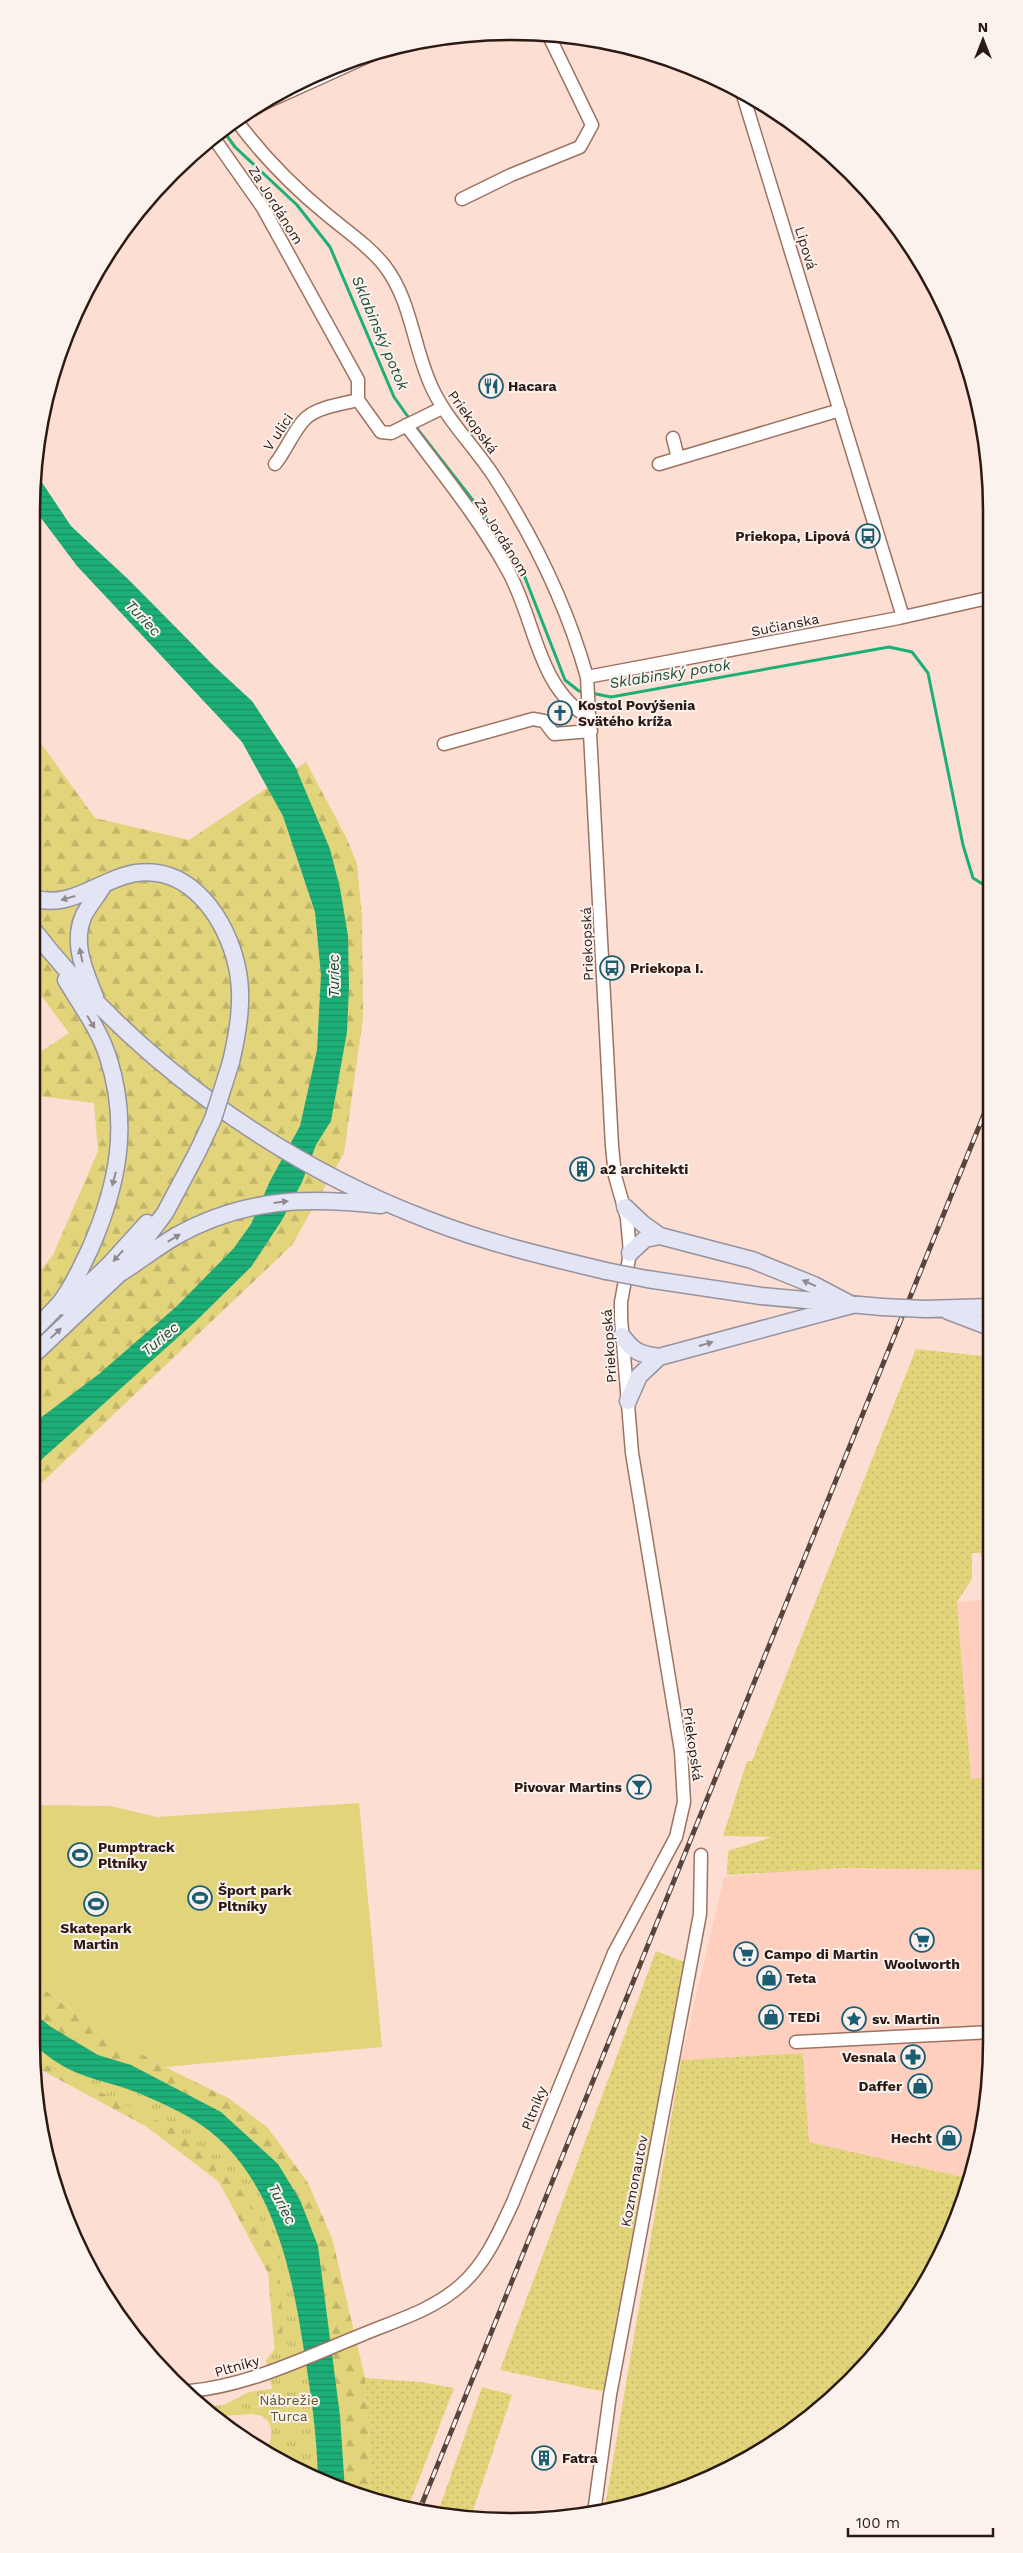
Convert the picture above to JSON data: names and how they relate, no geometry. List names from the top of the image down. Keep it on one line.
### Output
{"streets":{"street":["Za Jordánom","Lipová","Priekopská","V ulici","Sučianska","Pltníky","Kozmonautov"]},"crossings":[["Za Jordánom","Priekopská"],["Za Jordánom","V ulici"],["Lipová","Sučianska"],["Priekopská","Sučianska"],["Priekopská","Pltníky"]],"water":["Sklabinský potok","Turiec"],"parks":["Nábrežie Turca"],"places":{"restaurant":["Hacara"],"bus stop":["Priekopa, Lipová","Priekopa I."],"church":["Kostol Povýšenia Svätého kríža"],"building":["a2 architekti","Fatra"],"bar":["Pivovar Martins"],"sports":["Pumptrack Pltníky","Šport park Pltníky","Skatepark Martin"],"supermarket":["Woolworth","Campo di Martin"],"shop":["Teta","TEDi","Daffer","Hecht"],"place":["sv. Martin"],"pharmacy":["Vesnala"]},"scale_bar":"100 m","north":"top"}
